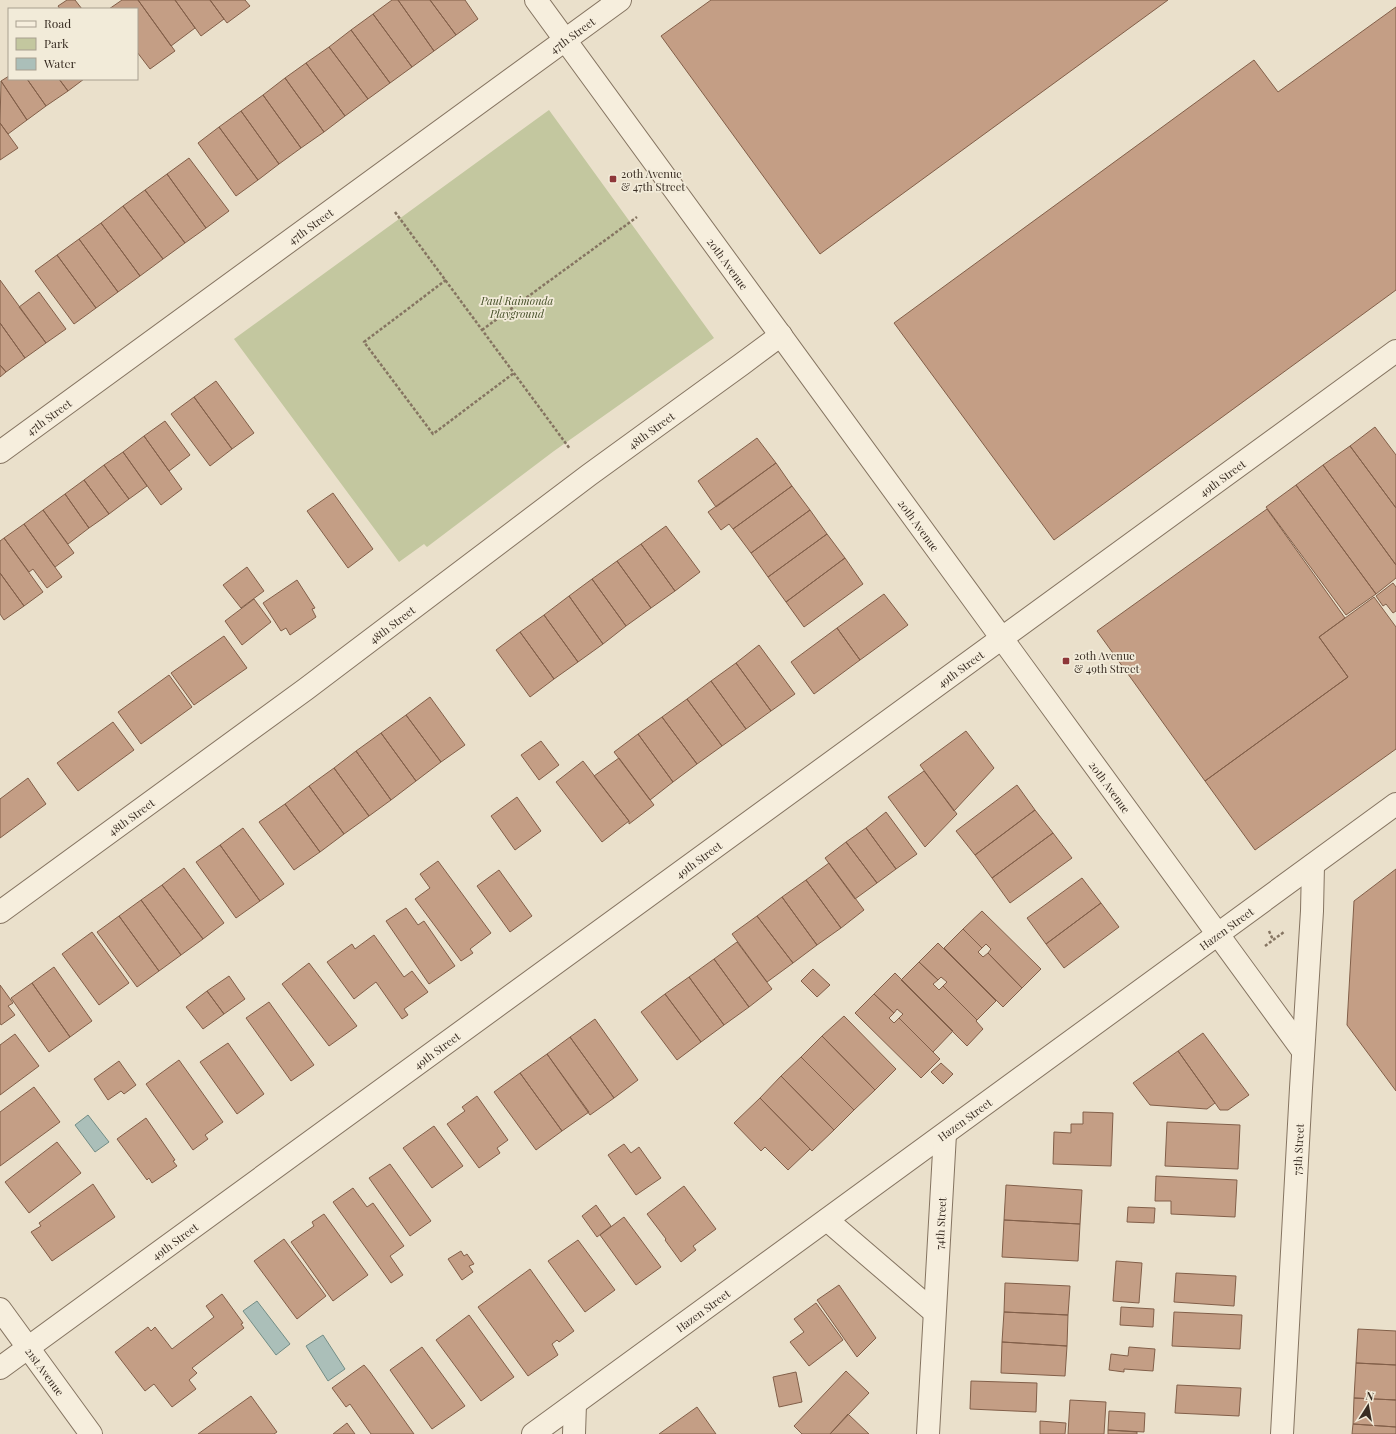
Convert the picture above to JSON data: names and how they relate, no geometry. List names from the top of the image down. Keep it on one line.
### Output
{"streets":{"street":["47th Street","20th Avenue","48th Street","49th Street","Hazen Street","75th Street","74th Street","21st Avenue"]},"crossings":[["47th Street","20th Avenue"],["20th Avenue","48th Street"],["20th Avenue","49th Street"],["20th Avenue","Hazen Street"],["20th Avenue","75th Street"],["49th Street","21st Avenue"],["Hazen Street","75th Street"],["Hazen Street","74th Street"]],"parks":["Paul Raimonda Playground"],"places":{"transit":["20th Avenue & 47th Street","20th Avenue & 49th Street"]},"legend":["Road","Park","Water"],"north":"top"}
